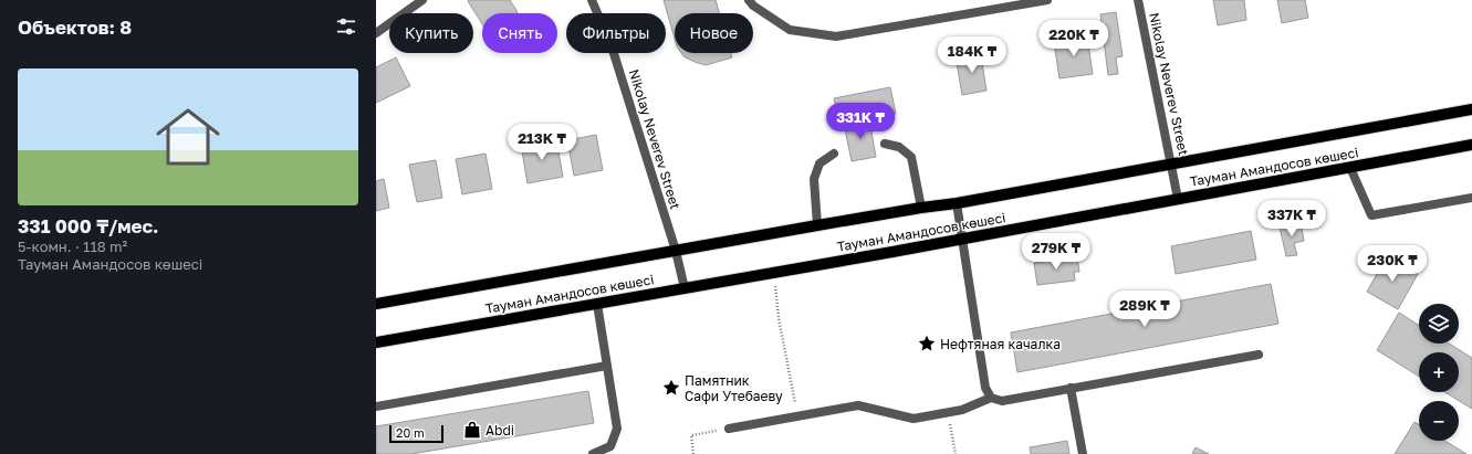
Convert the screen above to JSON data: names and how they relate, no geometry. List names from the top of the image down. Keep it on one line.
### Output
{"streets":{"main road":["Тауман Амандосов көшесі"],"street":["Nikolay Neverev Street"]},"crossings":[["Nikolay Neverev Street","Тауман Амандосов көшесі"]],"places":{"place":["Нефтяная качалка","Памятник Сафи Утебаеву"],"shop":["Abdi"]},"scale_bar":"20 m","page":{"heading":"Объектов: 8","chip":["Купить","Снять","Фильтры","Новое"],"price":["220K ₸","184K ₸","331K ₸","213K ₸","337K ₸","279K ₸","230K ₸","289K ₸"],"list":[{"name":"331 000 ₸/мес.","note":"5-комн. · 118 m² · Тауман Амандосов көшесі"}],"map_buttons":["+","−"],"scale":"20 m"}}
